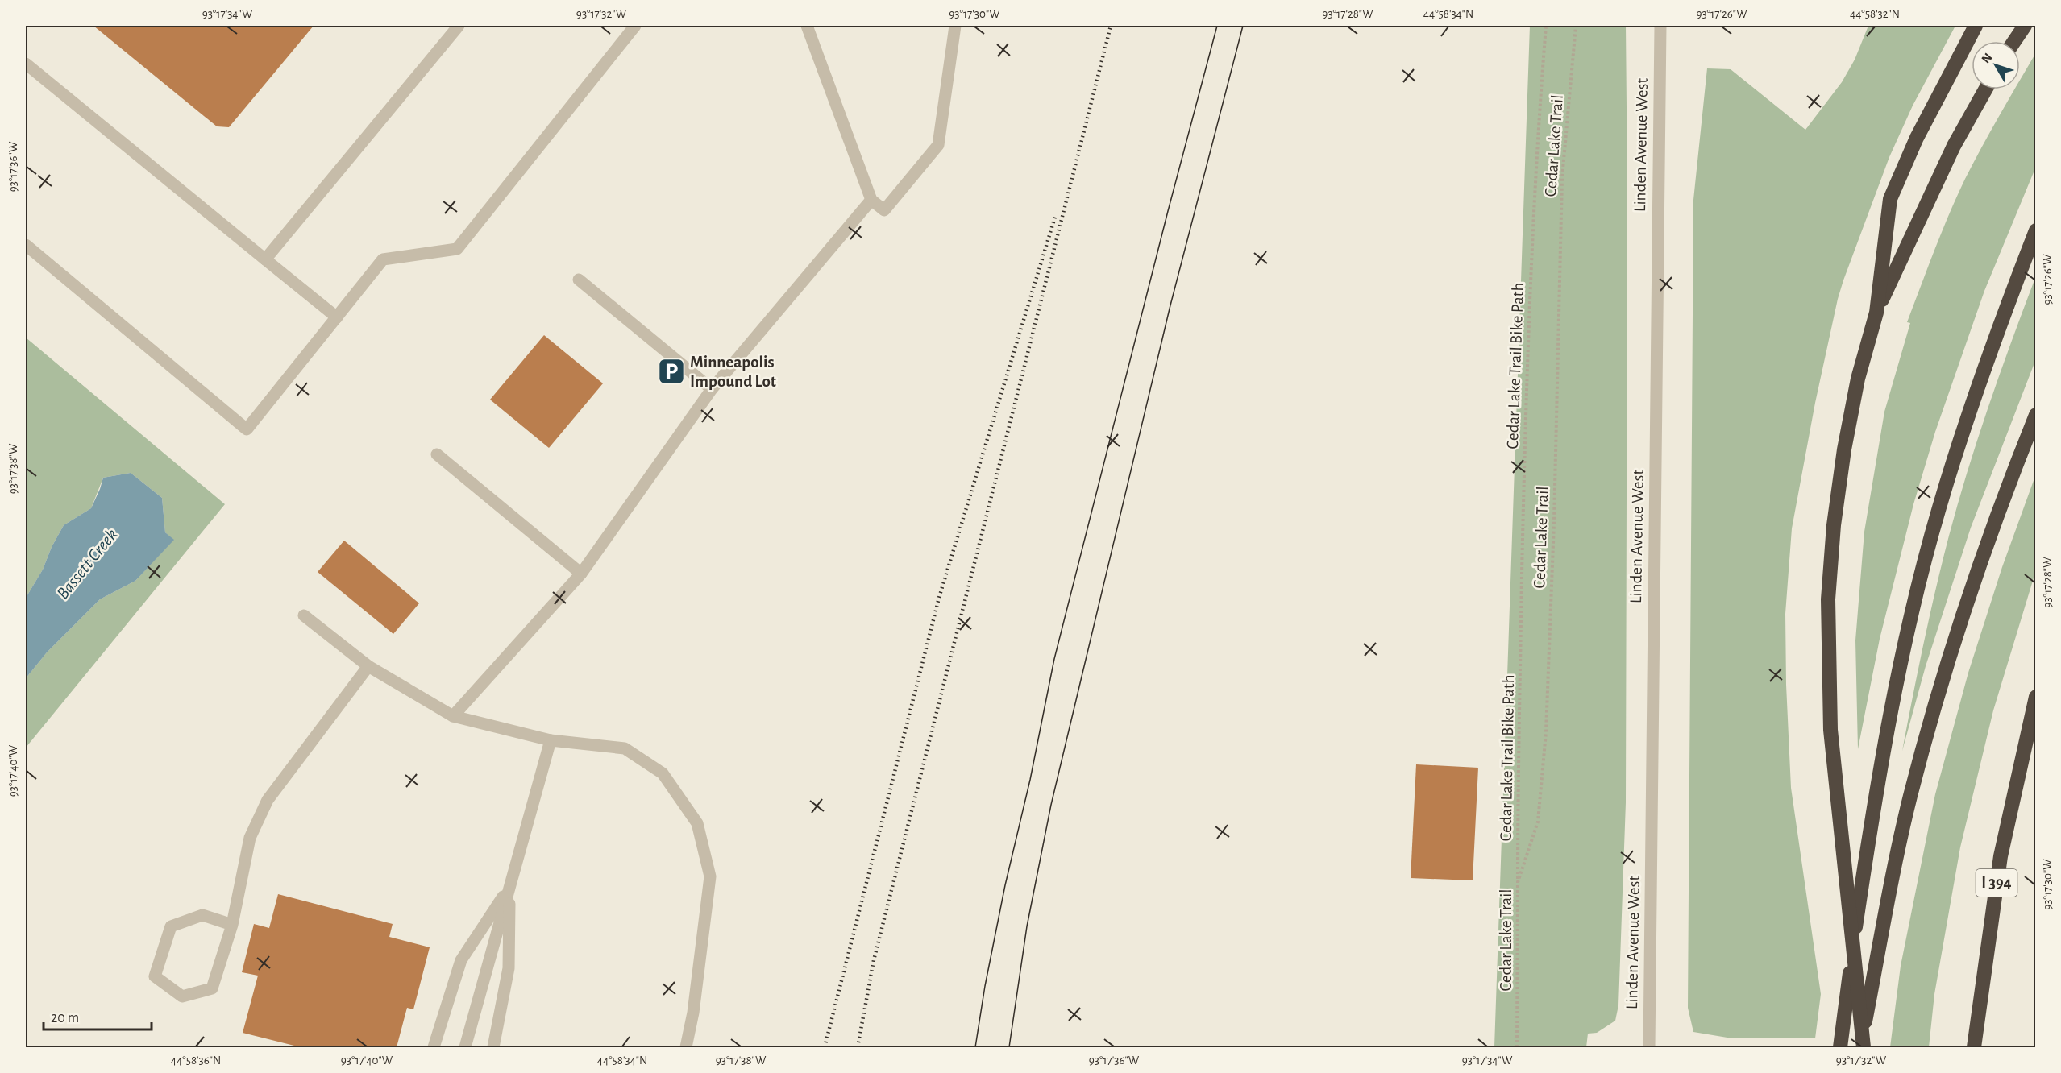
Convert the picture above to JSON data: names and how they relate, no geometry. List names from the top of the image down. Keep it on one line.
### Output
{"streets":{"highway":["I 394"],"street":["Linden Avenue West"],"path":["Cedar Lake Trail","Cedar Lake Trail Bike Path"]},"crossings":[["Cedar Lake Trail","Cedar Lake Trail Bike Path"]],"water":["Bassett Creek"],"places":{"parking":["Minneapolis Impound Lot"]},"scale_bar":"20 m","north":"top left","coordinates":["93°17'34\"W","93°17'32\"W","93°17'30\"W","93°17'28\"W","44°58'34\"N","93°17'26\"W","44°58'32\"N","93°17'36\"W","93°17'38\"W","93°17'40\"W","44°58'36\"N"]}
